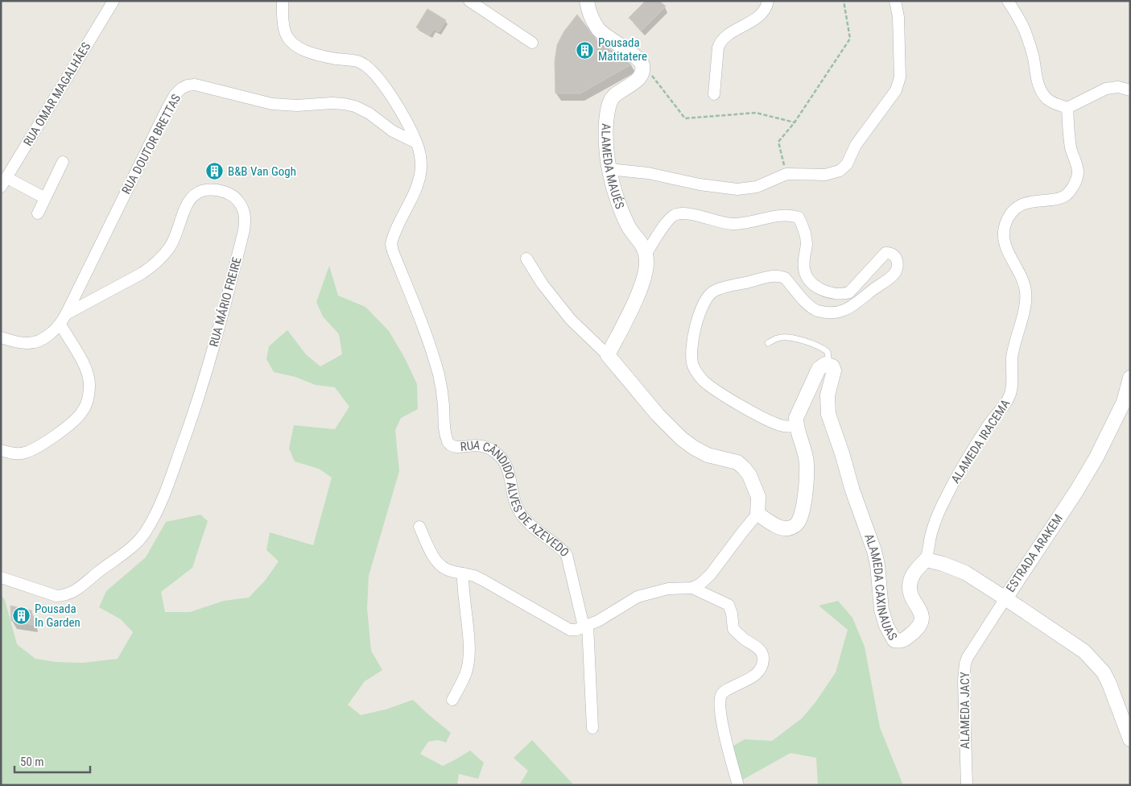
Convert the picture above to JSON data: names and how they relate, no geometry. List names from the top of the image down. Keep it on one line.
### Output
{"streets":{"street":["RUA OMAR MAGALHÃES","RUA DOUTOR BRETTAS","ALAMEDA MAUÉS","RUA MÁRIO FREIRE","ALAMEDA IRACEMA","RUA CÂNDIDO ALVES DE AZEVEDO","ESTRADA ARAKEM","ALAMEDA CAXINAUAS","ALAMEDA JACY"]},"crossings":[["RUA DOUTOR BRETTAS","RUA MÁRIO FREIRE"],["RUA DOUTOR BRETTAS","RUA CÂNDIDO ALVES DE AZEVEDO"],["ALAMEDA IRACEMA","ALAMEDA CAXINAUAS"],["ESTRADA ARAKEM","ALAMEDA JACY"]],"places":{"building":["Pousada Matitatere","B&B Van Gogh","Pousada In Garden"]},"scale_bar":"50 m"}
